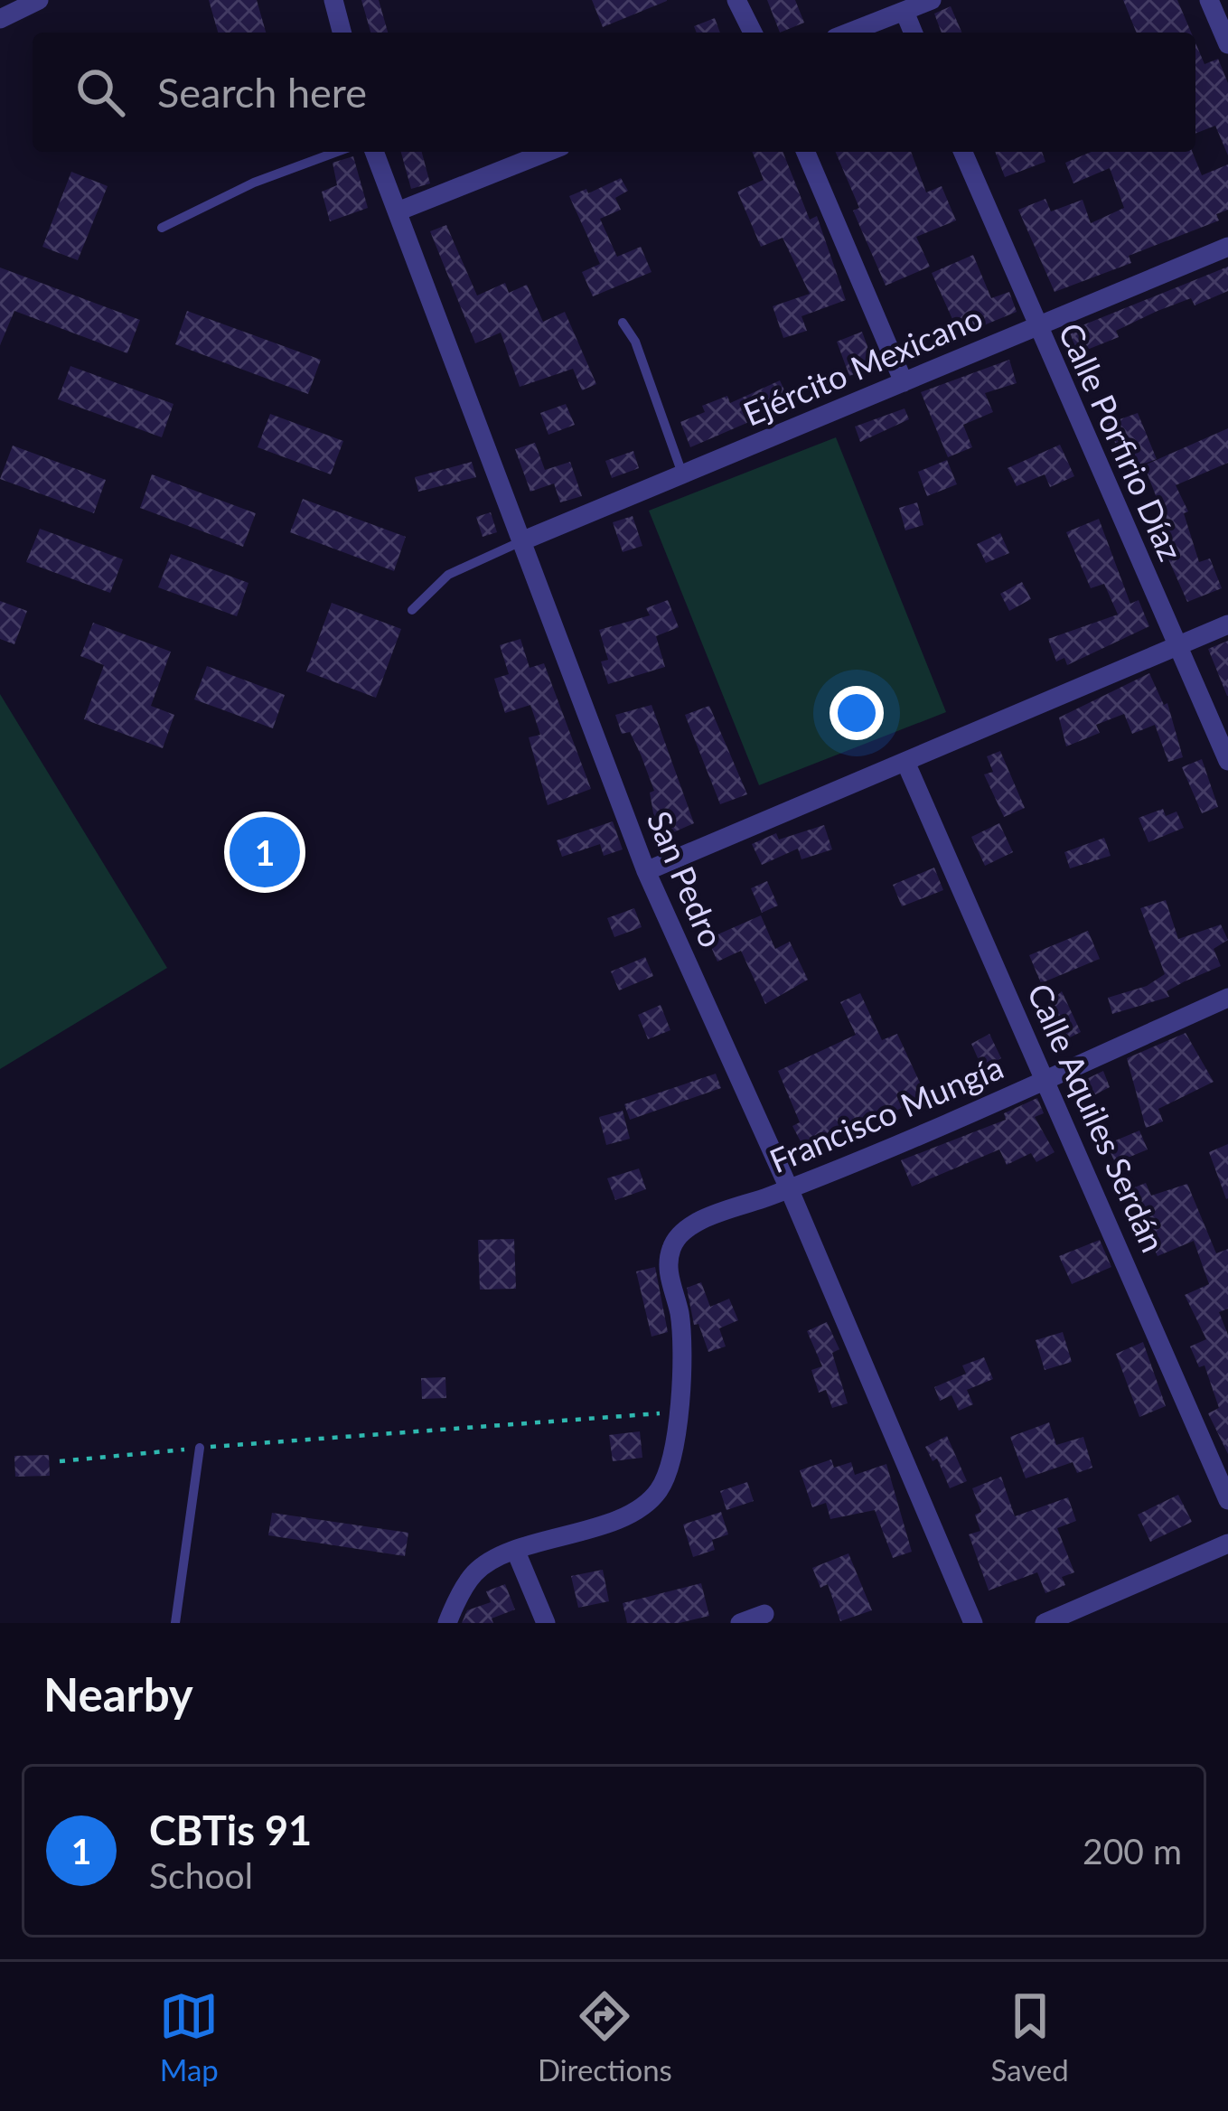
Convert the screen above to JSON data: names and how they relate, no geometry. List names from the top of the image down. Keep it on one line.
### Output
{"streets":{"street":["Ejército Mexicano","Calle Porfirio Díaz","San Pedro","Francisco Mungía","Calle Aquiles Serdán"]},"crossings":[["Ejército Mexicano","Calle Porfirio Díaz"],["Ejército Mexicano","San Pedro"],["San Pedro","Francisco Mungía"],["Francisco Mungía","Calle Aquiles Serdán"]],"page":{"search":"Search here","pins":"1","heading":"Nearby","list":[{"mark":"1","name":"CBTis 91","note":"School","value":"200 m"}],"nav":["Map","Directions","Saved"]}}
